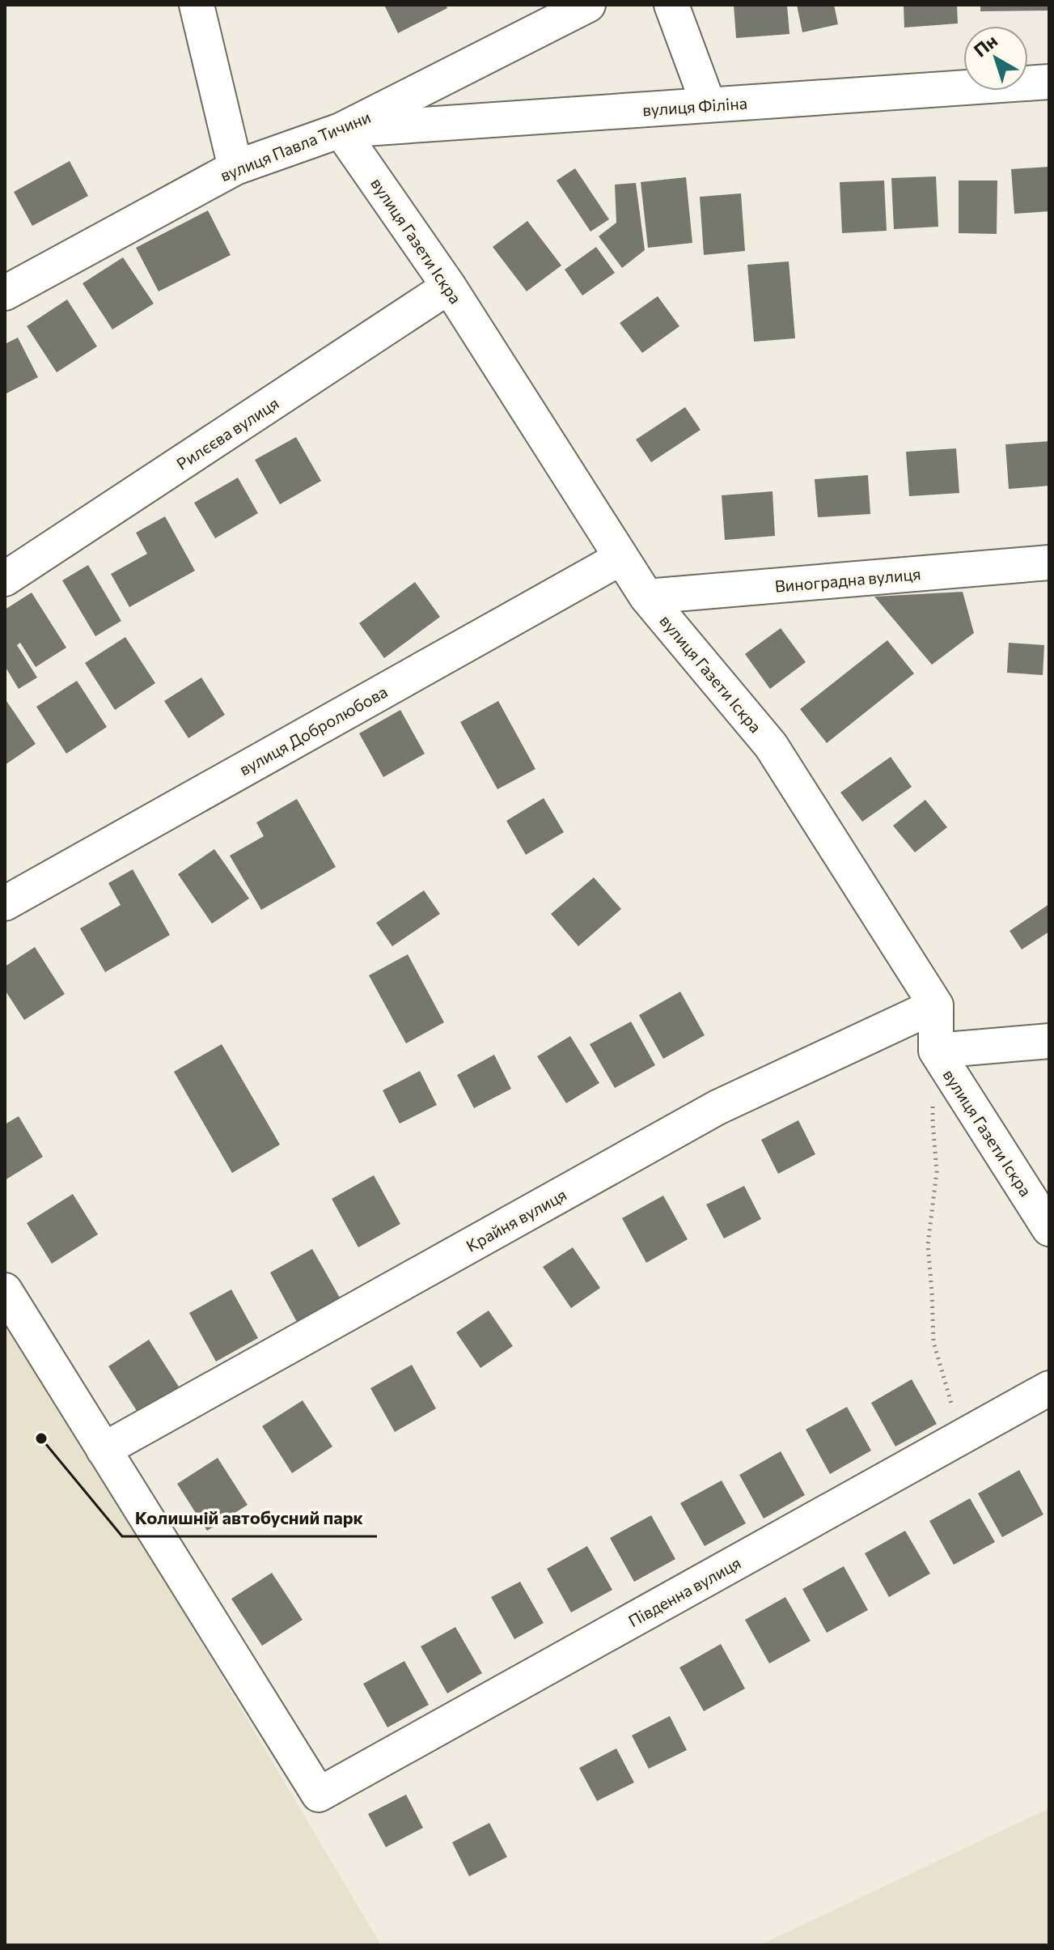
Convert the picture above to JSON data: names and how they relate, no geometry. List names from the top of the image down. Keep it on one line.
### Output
{"streets":{"street":["вулиця Філіна","вулиця Павла Тичини","вулиця Газети Іскра","Рилєєва вулиця","Виноградна вулиця","вулиця Добролюбова","Крайня вулиця","Південна вулиця"]},"crossings":[["вулиця Філіна","вулиця Павла Тичини"],["вулиця Філіна","вулиця Газети Іскра"],["вулиця Павла Тичини","вулиця Газети Іскра"],["вулиця Газети Іскра","Рилєєва вулиця"],["вулиця Газети Іскра","Виноградна вулиця"],["вулиця Газети Іскра","вулиця Добролюбова"],["вулиця Газети Іскра","Крайня вулиця"],["Крайня вулиця","Південна вулиця"]],"places":["Колишній автобусний парк"],"north":"top left"}
